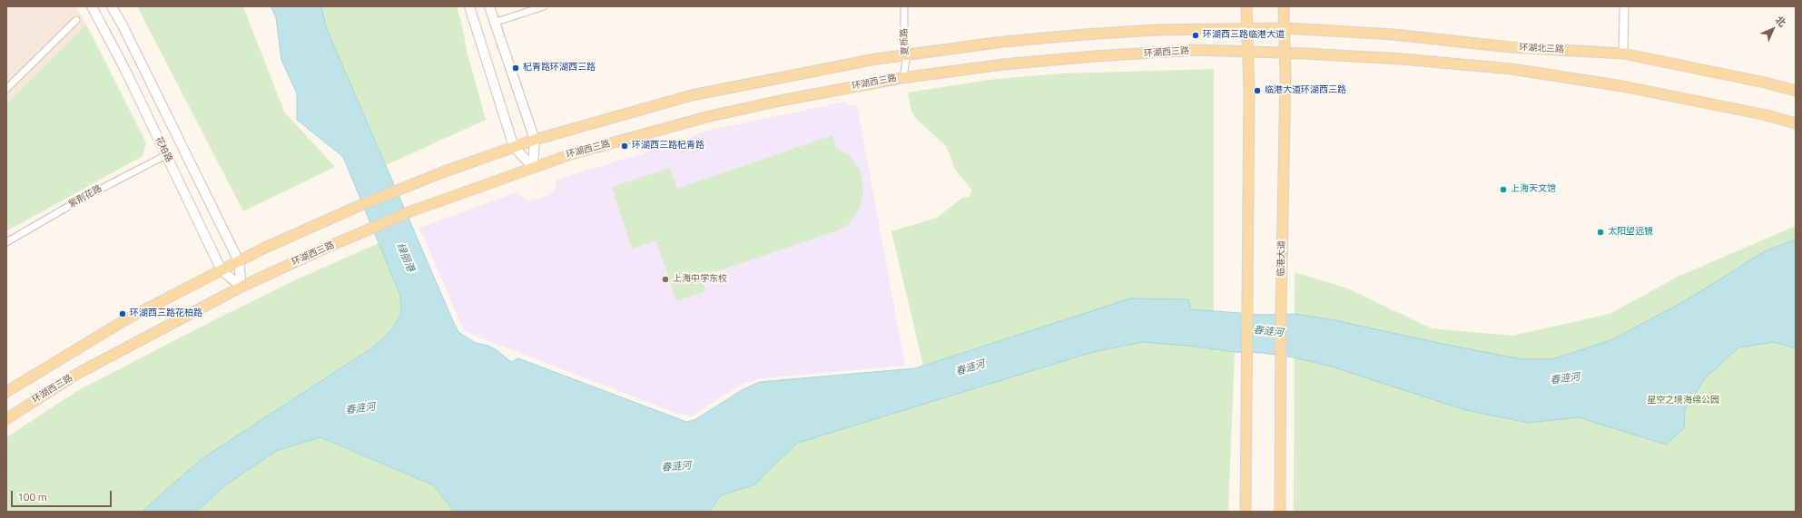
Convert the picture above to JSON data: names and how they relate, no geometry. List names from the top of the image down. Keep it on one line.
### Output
{"streets":{"main road":["环湖北三路","环湖西三路","花柏路","临港大道"],"street":["夏栎路","紫荆花路"]},"crossings":[["夏栎路","环湖西三路"],["环湖北三路","临港大道"],["环湖西三路","花柏路"],["环湖西三路","临港大道"],["花柏路","紫荆花路"]],"water":["绿丽港","春涟河"],"parks":["星空之境海绵公园"],"places":["环湖西三路临港大道","杞青路环湖西三路","临港大道环湖西三路","环湖西三路杞青路","上海天文馆","太阳望远镜","上海中学东校","环湖西三路花柏路"],"scale_bar":"100 m","north":"top right"}
